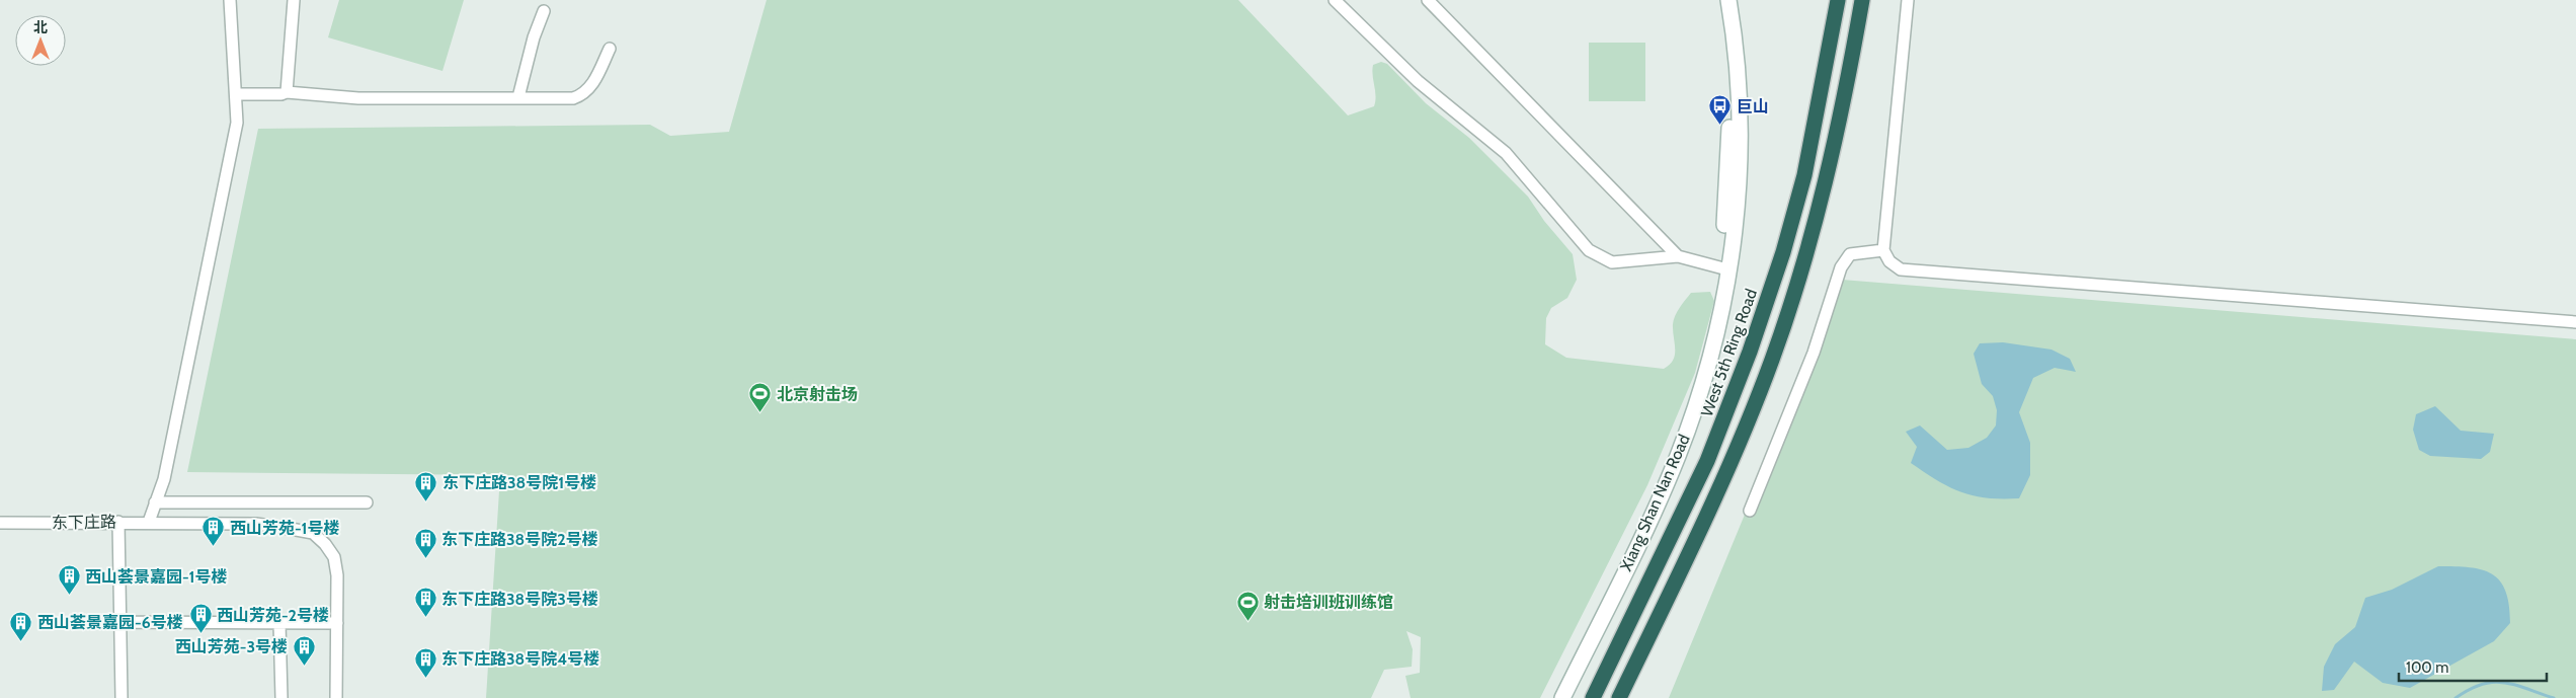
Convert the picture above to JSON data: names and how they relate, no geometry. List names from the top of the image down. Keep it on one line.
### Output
{"streets":{"highway":["West 5th Ring Road"],"main road":["Xiang Shan Nan Road"],"street":["东下庄路"]},"places":{"bus stop":["巨山"],"sports":["北京射击场","射击培训班训练馆"],"building":["东下庄路38号院1号楼","西山芳苑-1号楼","东下庄路38号院2号楼","西山荟景嘉园-1号楼","东下庄路38号院3号楼","西山芳苑-2号楼","西山荟景嘉园-6号楼","西山芳苑-3号楼","东下庄路38号院4号楼"]},"scale_bar":"100 m","north":"top"}
